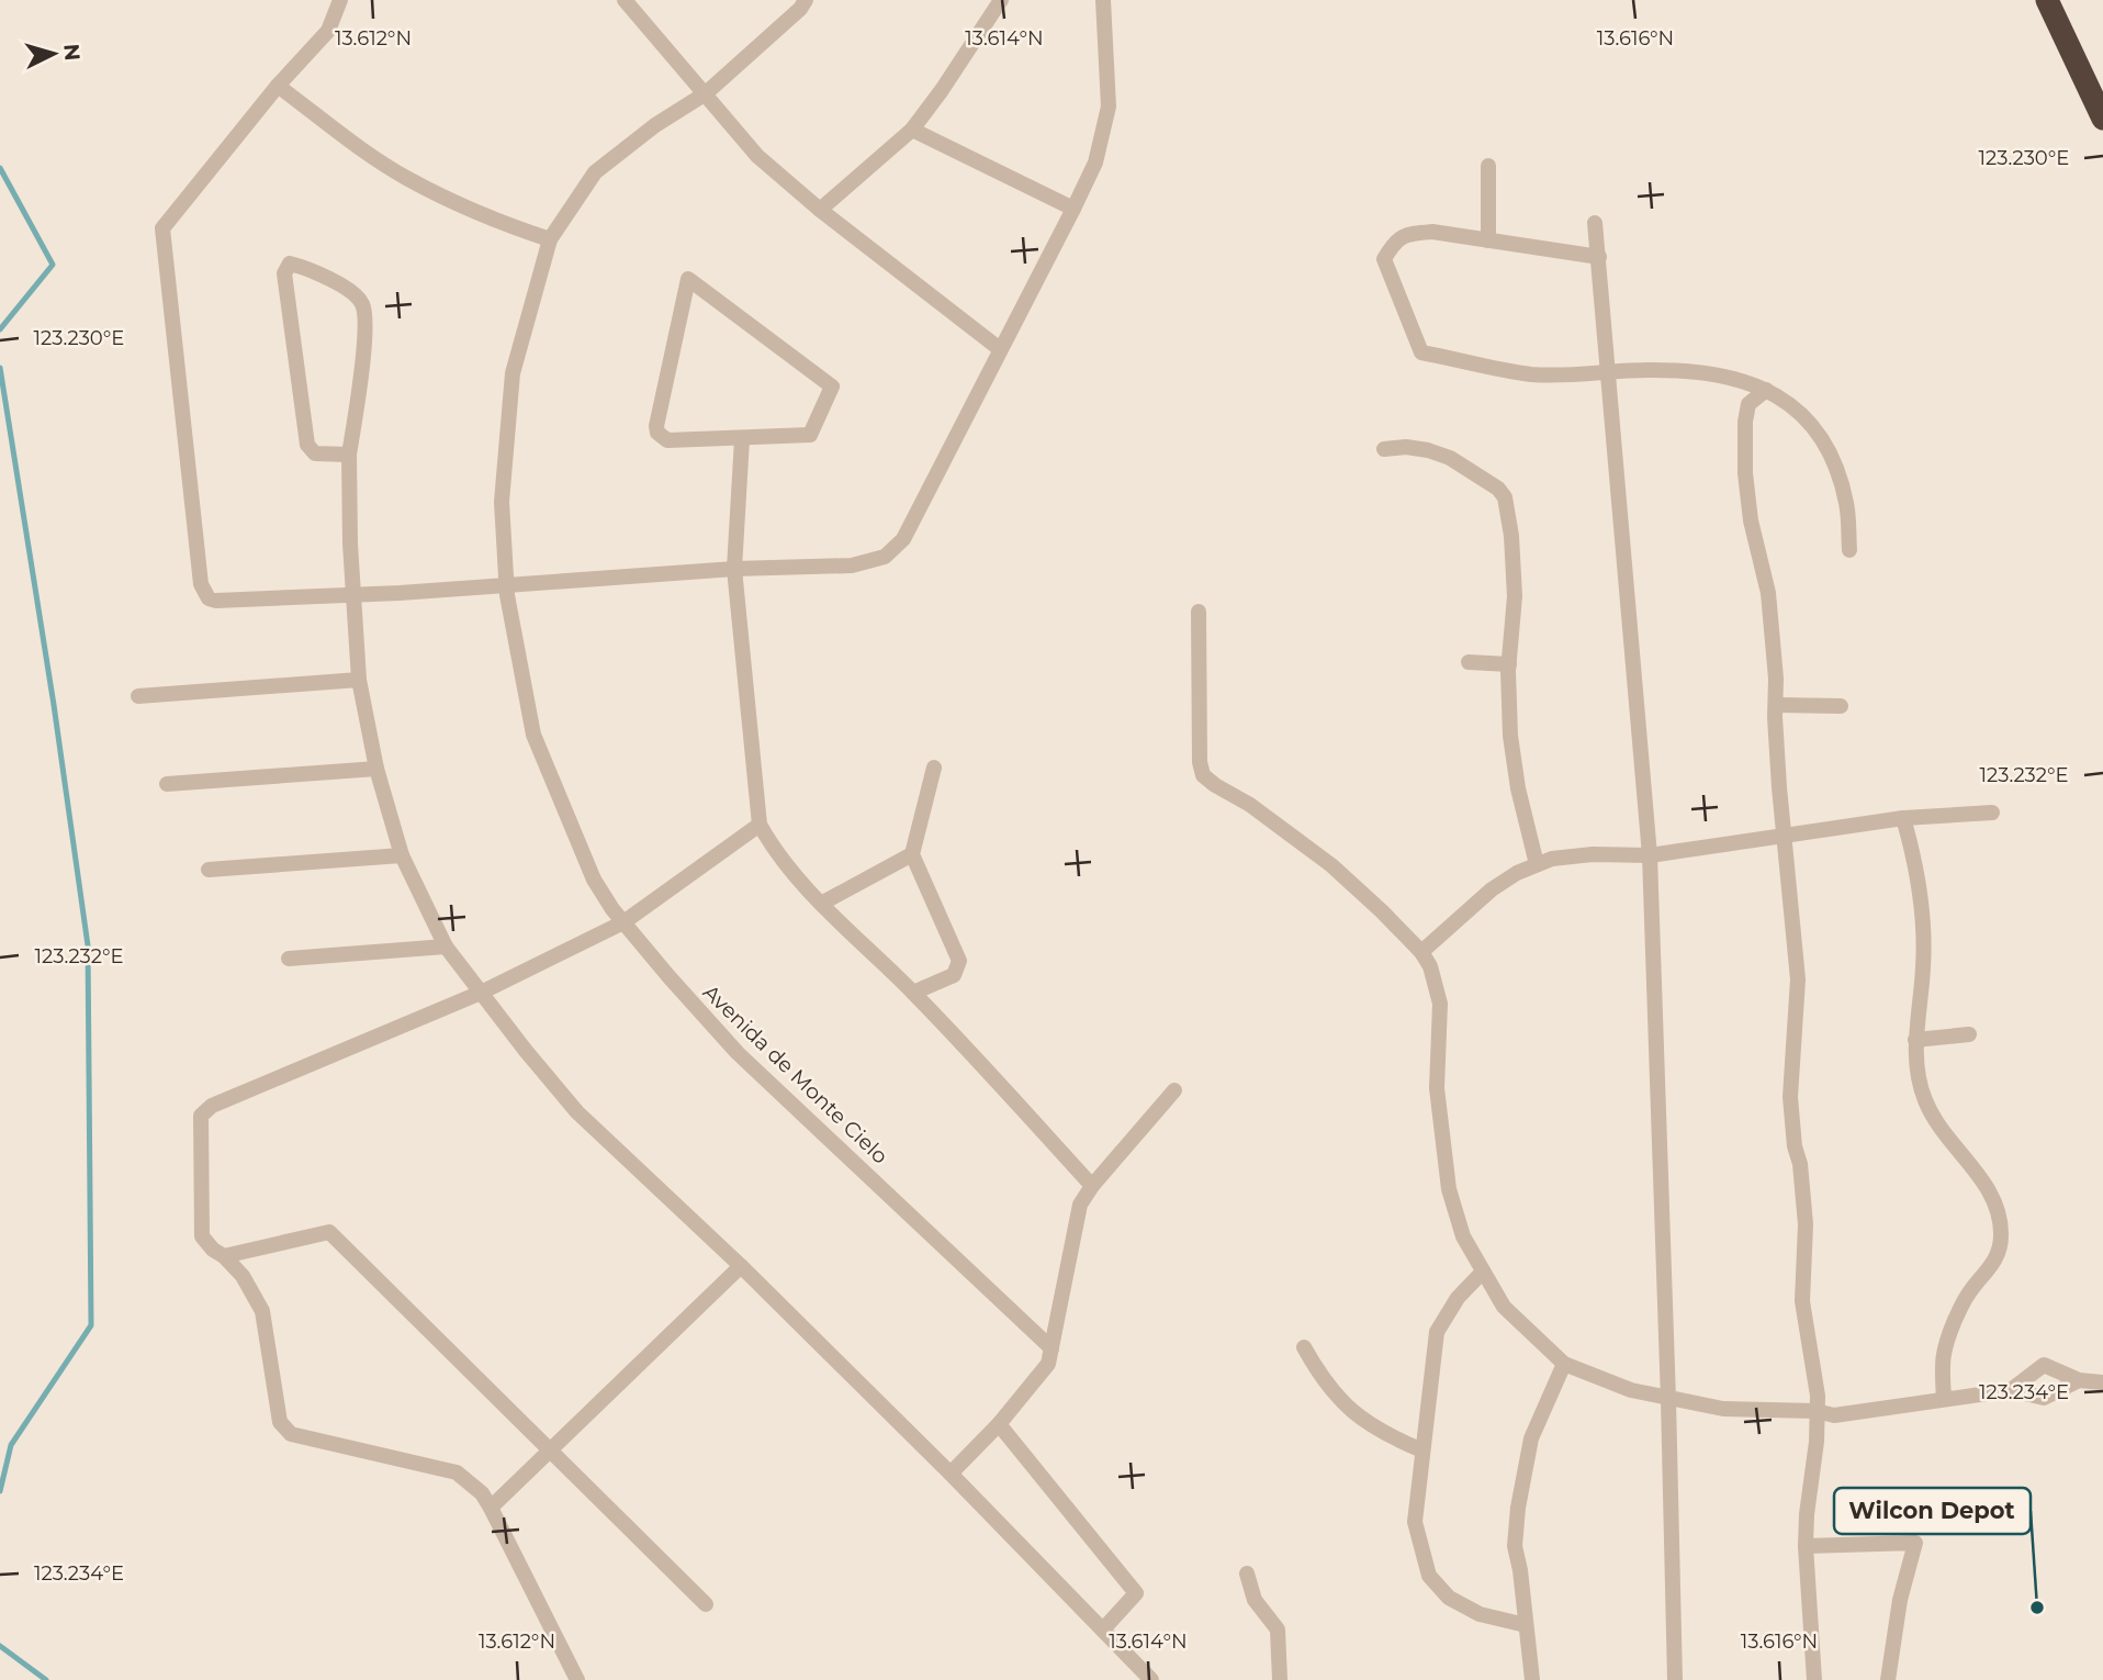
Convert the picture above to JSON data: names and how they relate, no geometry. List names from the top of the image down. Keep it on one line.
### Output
{"streets":{"street":["Avenida de Monte Cielo"]},"places":["Wilcon Depot"],"north":"right","coordinates":["13.612°N","13.614°N","13.616°N","123.230°E","123.232°E","123.234°E"]}
